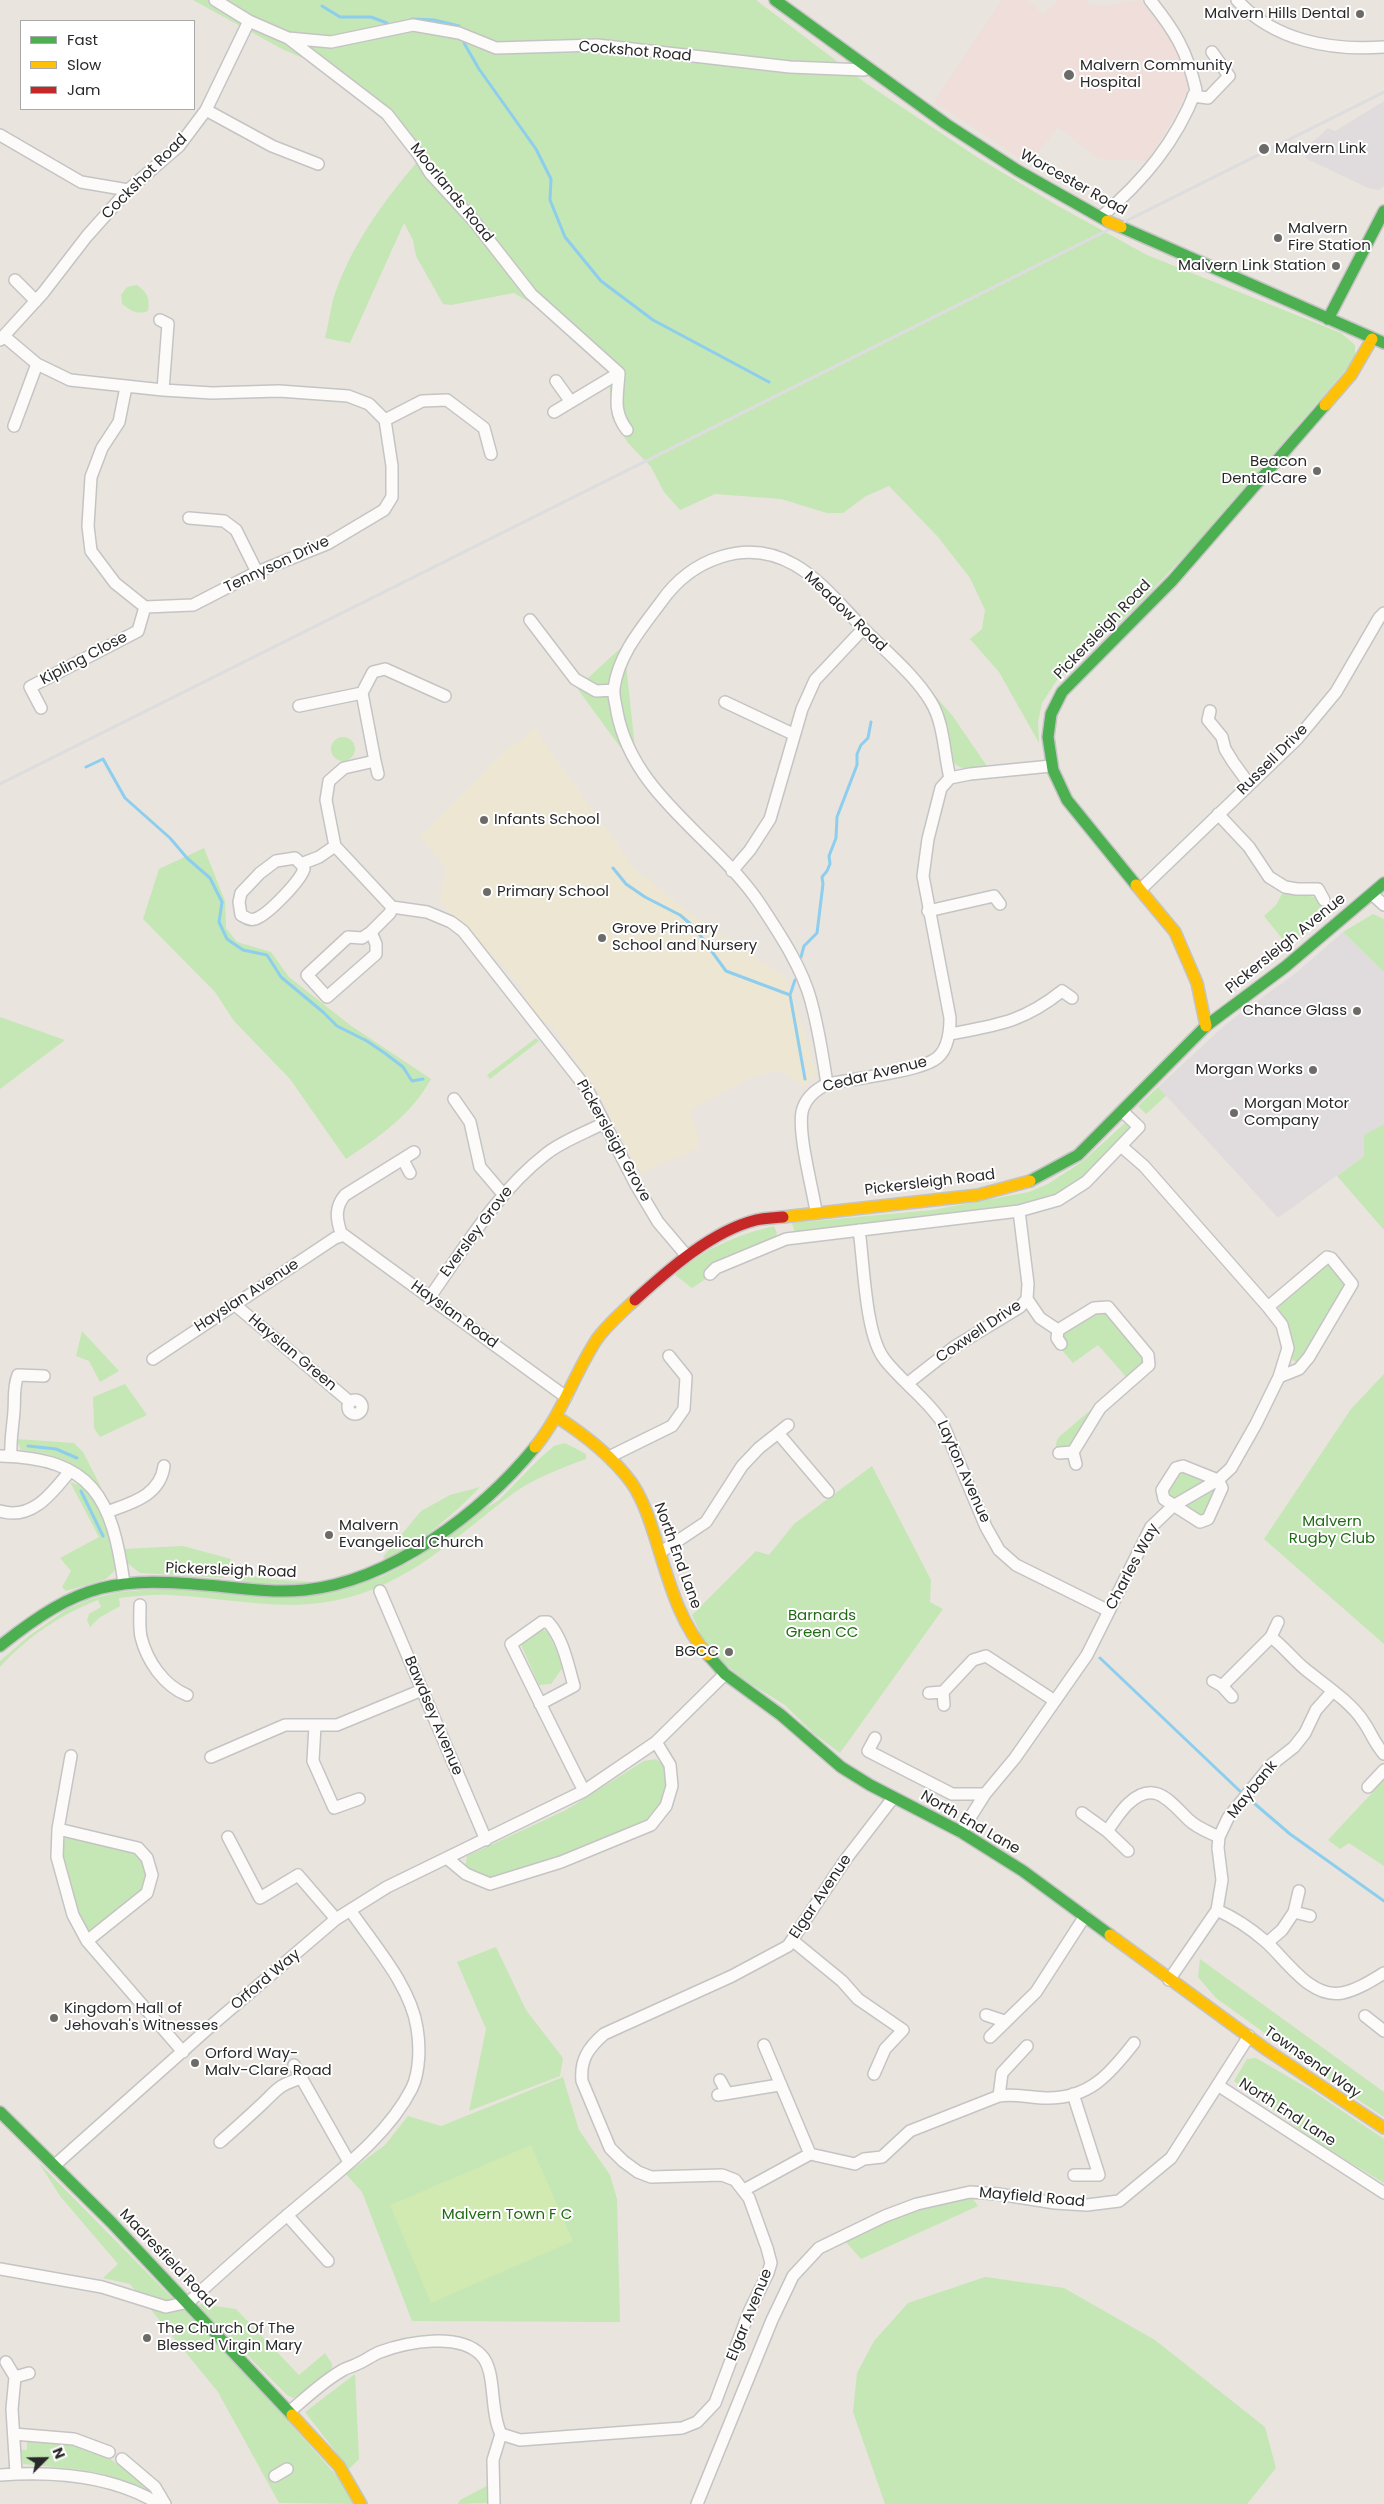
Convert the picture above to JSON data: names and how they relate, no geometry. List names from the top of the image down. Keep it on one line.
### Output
{"streets":{"main road":["Worcester Road","Pickersleigh Road","Pickersleigh Avenue","North End Lane","Townsend Way","Madresfield Road"],"street":["Cockshot Road","Moorlands Road","Tennyson Drive","Meadow Road","Kipling Close","Russell Drive","Cedar Avenue","Pickersleigh Grove","Eversley Grove","Hayslan Avenue","Hayslan Road","Coxwell Drive","Hayslan Green","Layton Avenue","Charles Way","Bawdsey Avenue","Maybank","Elgar Avenue","Orford Way","Mayfield Road"]},"crossings":[["Cockshot Road","Worcester Road"],["Cockshot Road","Moorlands Road"],["Worcester Road","Pickersleigh Road"],["Tennyson Drive","Kipling Close"],["Meadow Road","Cedar Avenue"],["Pickersleigh Road","Russell Drive"],["Pickersleigh Road","Pickersleigh Avenue"],["Pickersleigh Road","Cedar Avenue"],["Pickersleigh Road","Pickersleigh Grove"],["Pickersleigh Road","Hayslan Road"],["Pickersleigh Road","North End Lane"],["Pickersleigh Grove","Eversley Grove"],["Eversley Grove","Hayslan Road"],["Hayslan Avenue","Hayslan Road"],["Hayslan Avenue","Hayslan Green"],["Coxwell Drive","Layton Avenue"],["Layton Avenue","Charles Way"],["North End Lane","Charles Way"],["North End Lane","Maybank"],["North End Lane","Elgar Avenue"],["North End Lane","Orford Way"],["North End Lane","Townsend Way"],["North End Lane","Mayfield Road"],["Bawdsey Avenue","Orford Way"],["Orford Way","Madresfield Road"]],"parks":["Malvern Rugby Club","Barnards Green CC","Malvern Town F C"],"places":["Malvern Hills Dental","Malvern Community Hospital","Malvern Link","Malvern Fire Station","Malvern Link Station","Beacon DentalCare","Infants School","Primary School","Grove Primary School and Nursery","Chance Glass","Morgan Works","Morgan Motor Company","Malvern Evangelical Church","BGCC","Kingdom Hall of Jehovah's Witnesses","Orford Way- Malv-Clare Road","The Church Of The Blessed Virgin Mary"],"legend":["Fast","Slow","Jam"],"north":"top right"}
